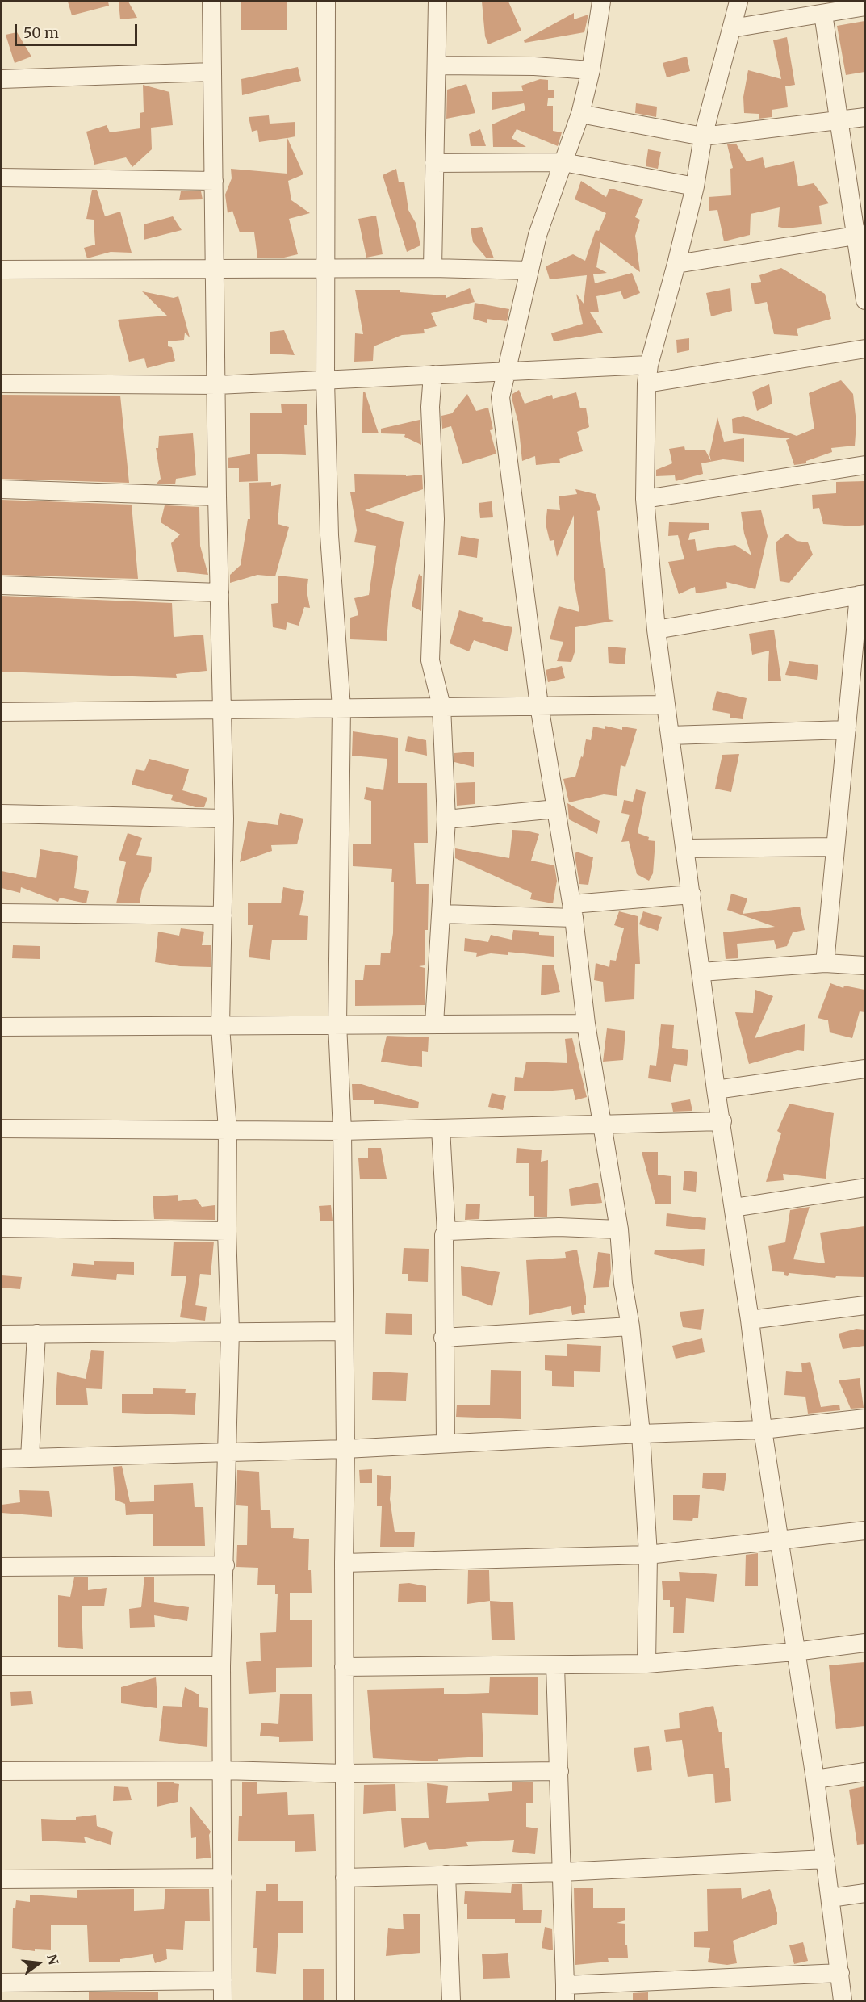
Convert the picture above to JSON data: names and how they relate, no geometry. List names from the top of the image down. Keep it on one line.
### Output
{"scale_bar":"50 m","north":"right"}
